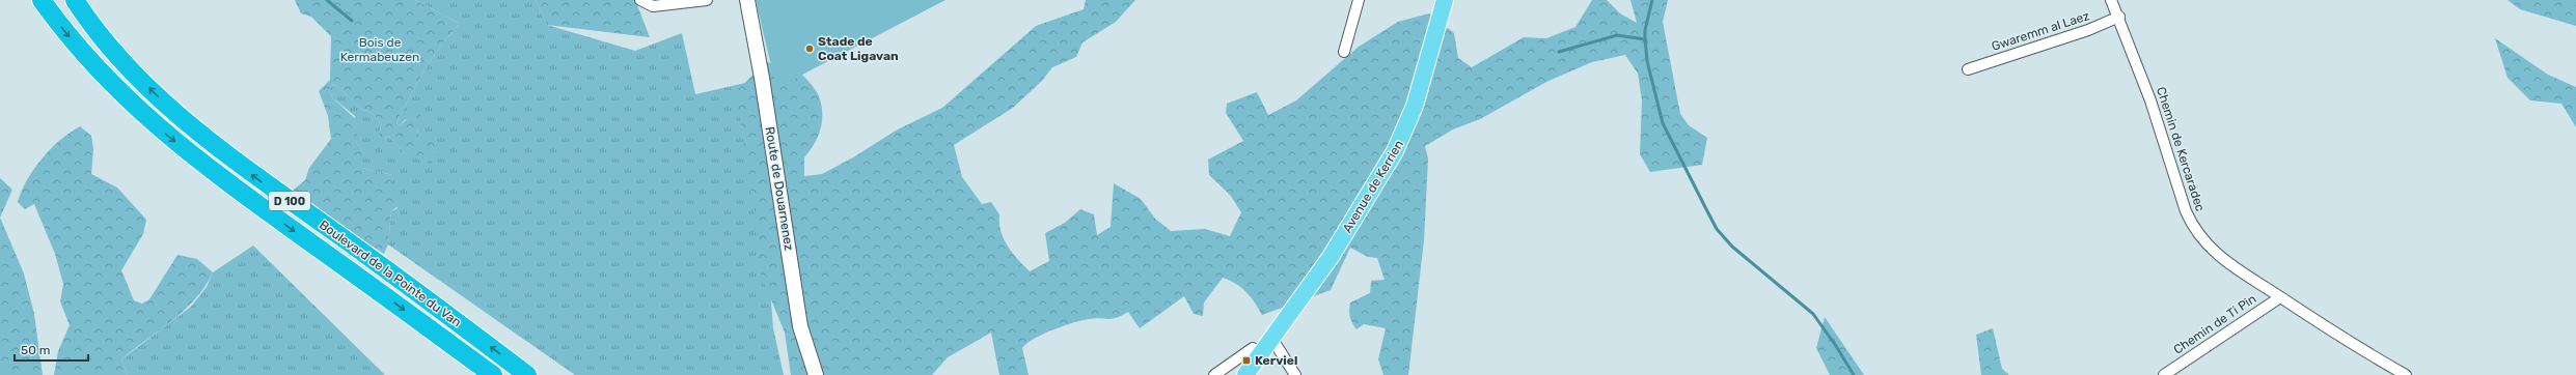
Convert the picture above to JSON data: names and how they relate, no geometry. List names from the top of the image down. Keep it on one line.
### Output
{"streets":{"highway":["D 100","Boulevard de la Pointe du Van"],"main road":["Avenue de Kerrien","Route de Douarnenez"],"street":["Gwaremm al Laez","Chemin de Kercaradec","Chemin de Ti Pin"]},"crossings":[["Gwaremm al Laez","Chemin de Kercaradec"],["Chemin de Kercaradec","Chemin de Ti Pin"]],"parks":["Bois de Kermabeuzen"],"places":{"other":["Stade de Coat Ligavan"],"transit":["Kerviel"]},"scale_bar":"50 m"}
